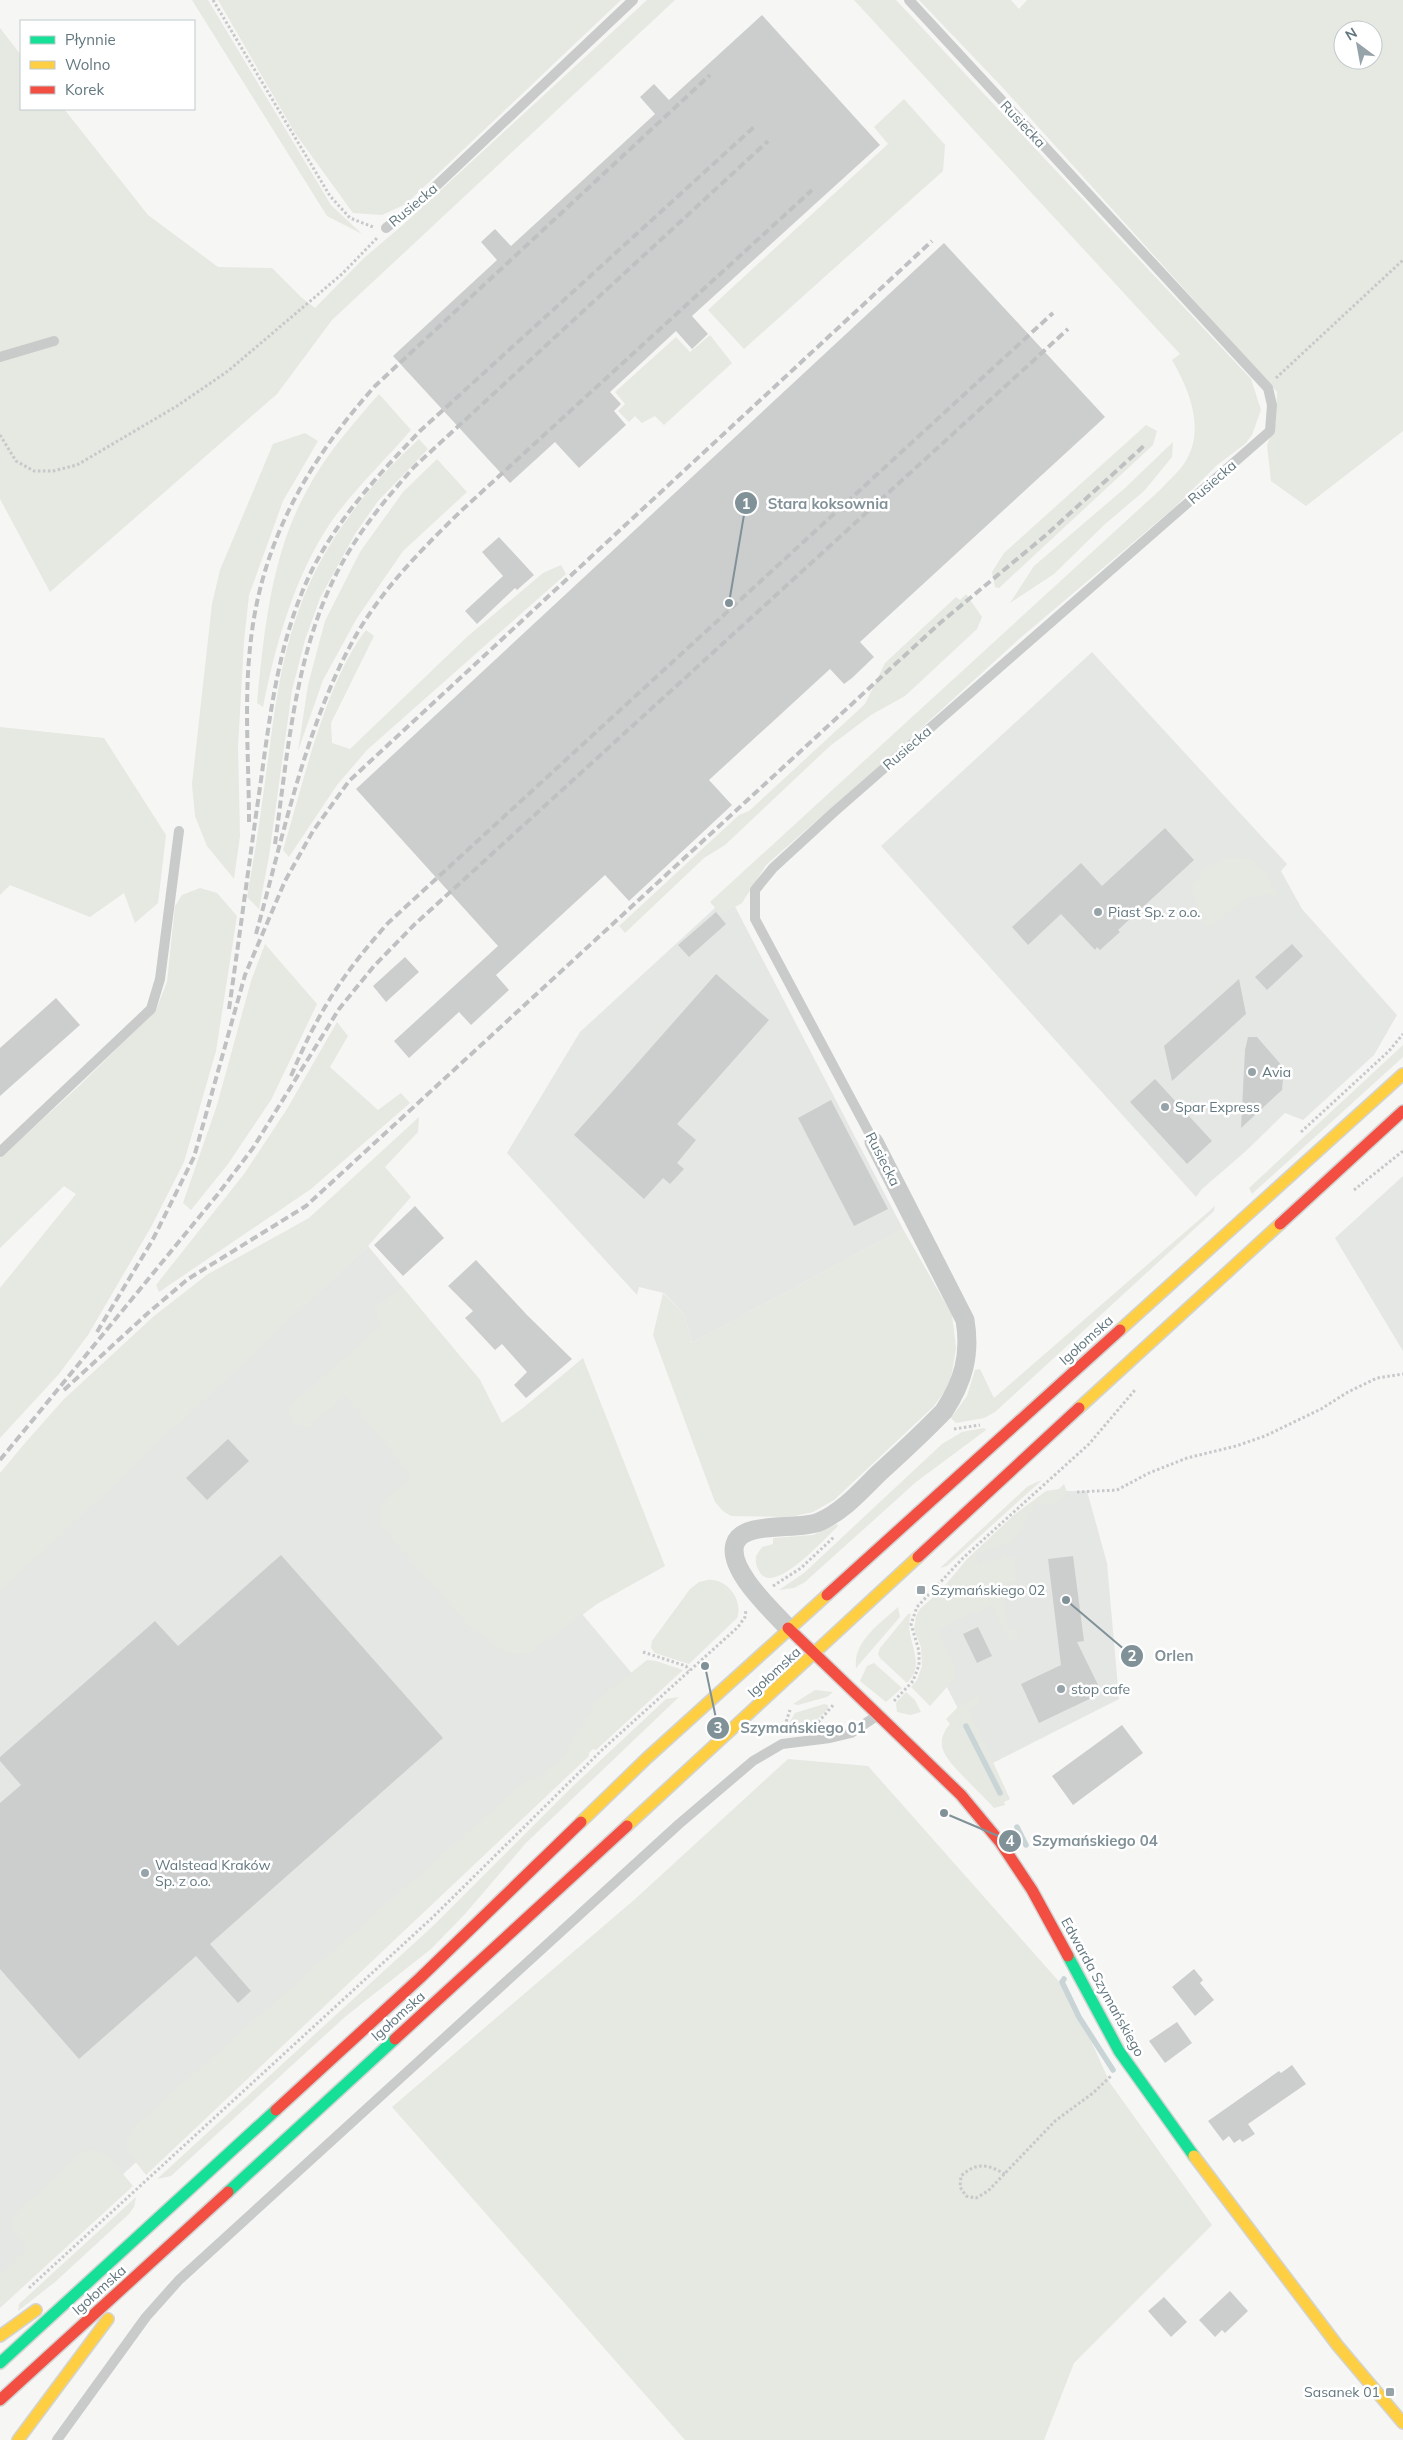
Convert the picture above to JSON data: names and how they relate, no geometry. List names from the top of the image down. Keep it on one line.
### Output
{"streets":{"main road":["Igołomska","Edwarda Szymańskiego"],"street":["Rusiecka"]},"crossings":[["Rusiecka","Igołomska"],["Igołomska","Edwarda Szymańskiego"]],"places":{"other":["Stara koksownia","Piast Sp. z o.o.","Avia","Spar Express","Orlen","Szymańskiego 01","stop cafe","Szymańskiego 04","Walstead Kraków Sp. z o.o."],"transit":["Szymańskiego 02","Sasanek 01"]},"legend":["Płynnie","Wolno","Korek"],"north":"top left"}
